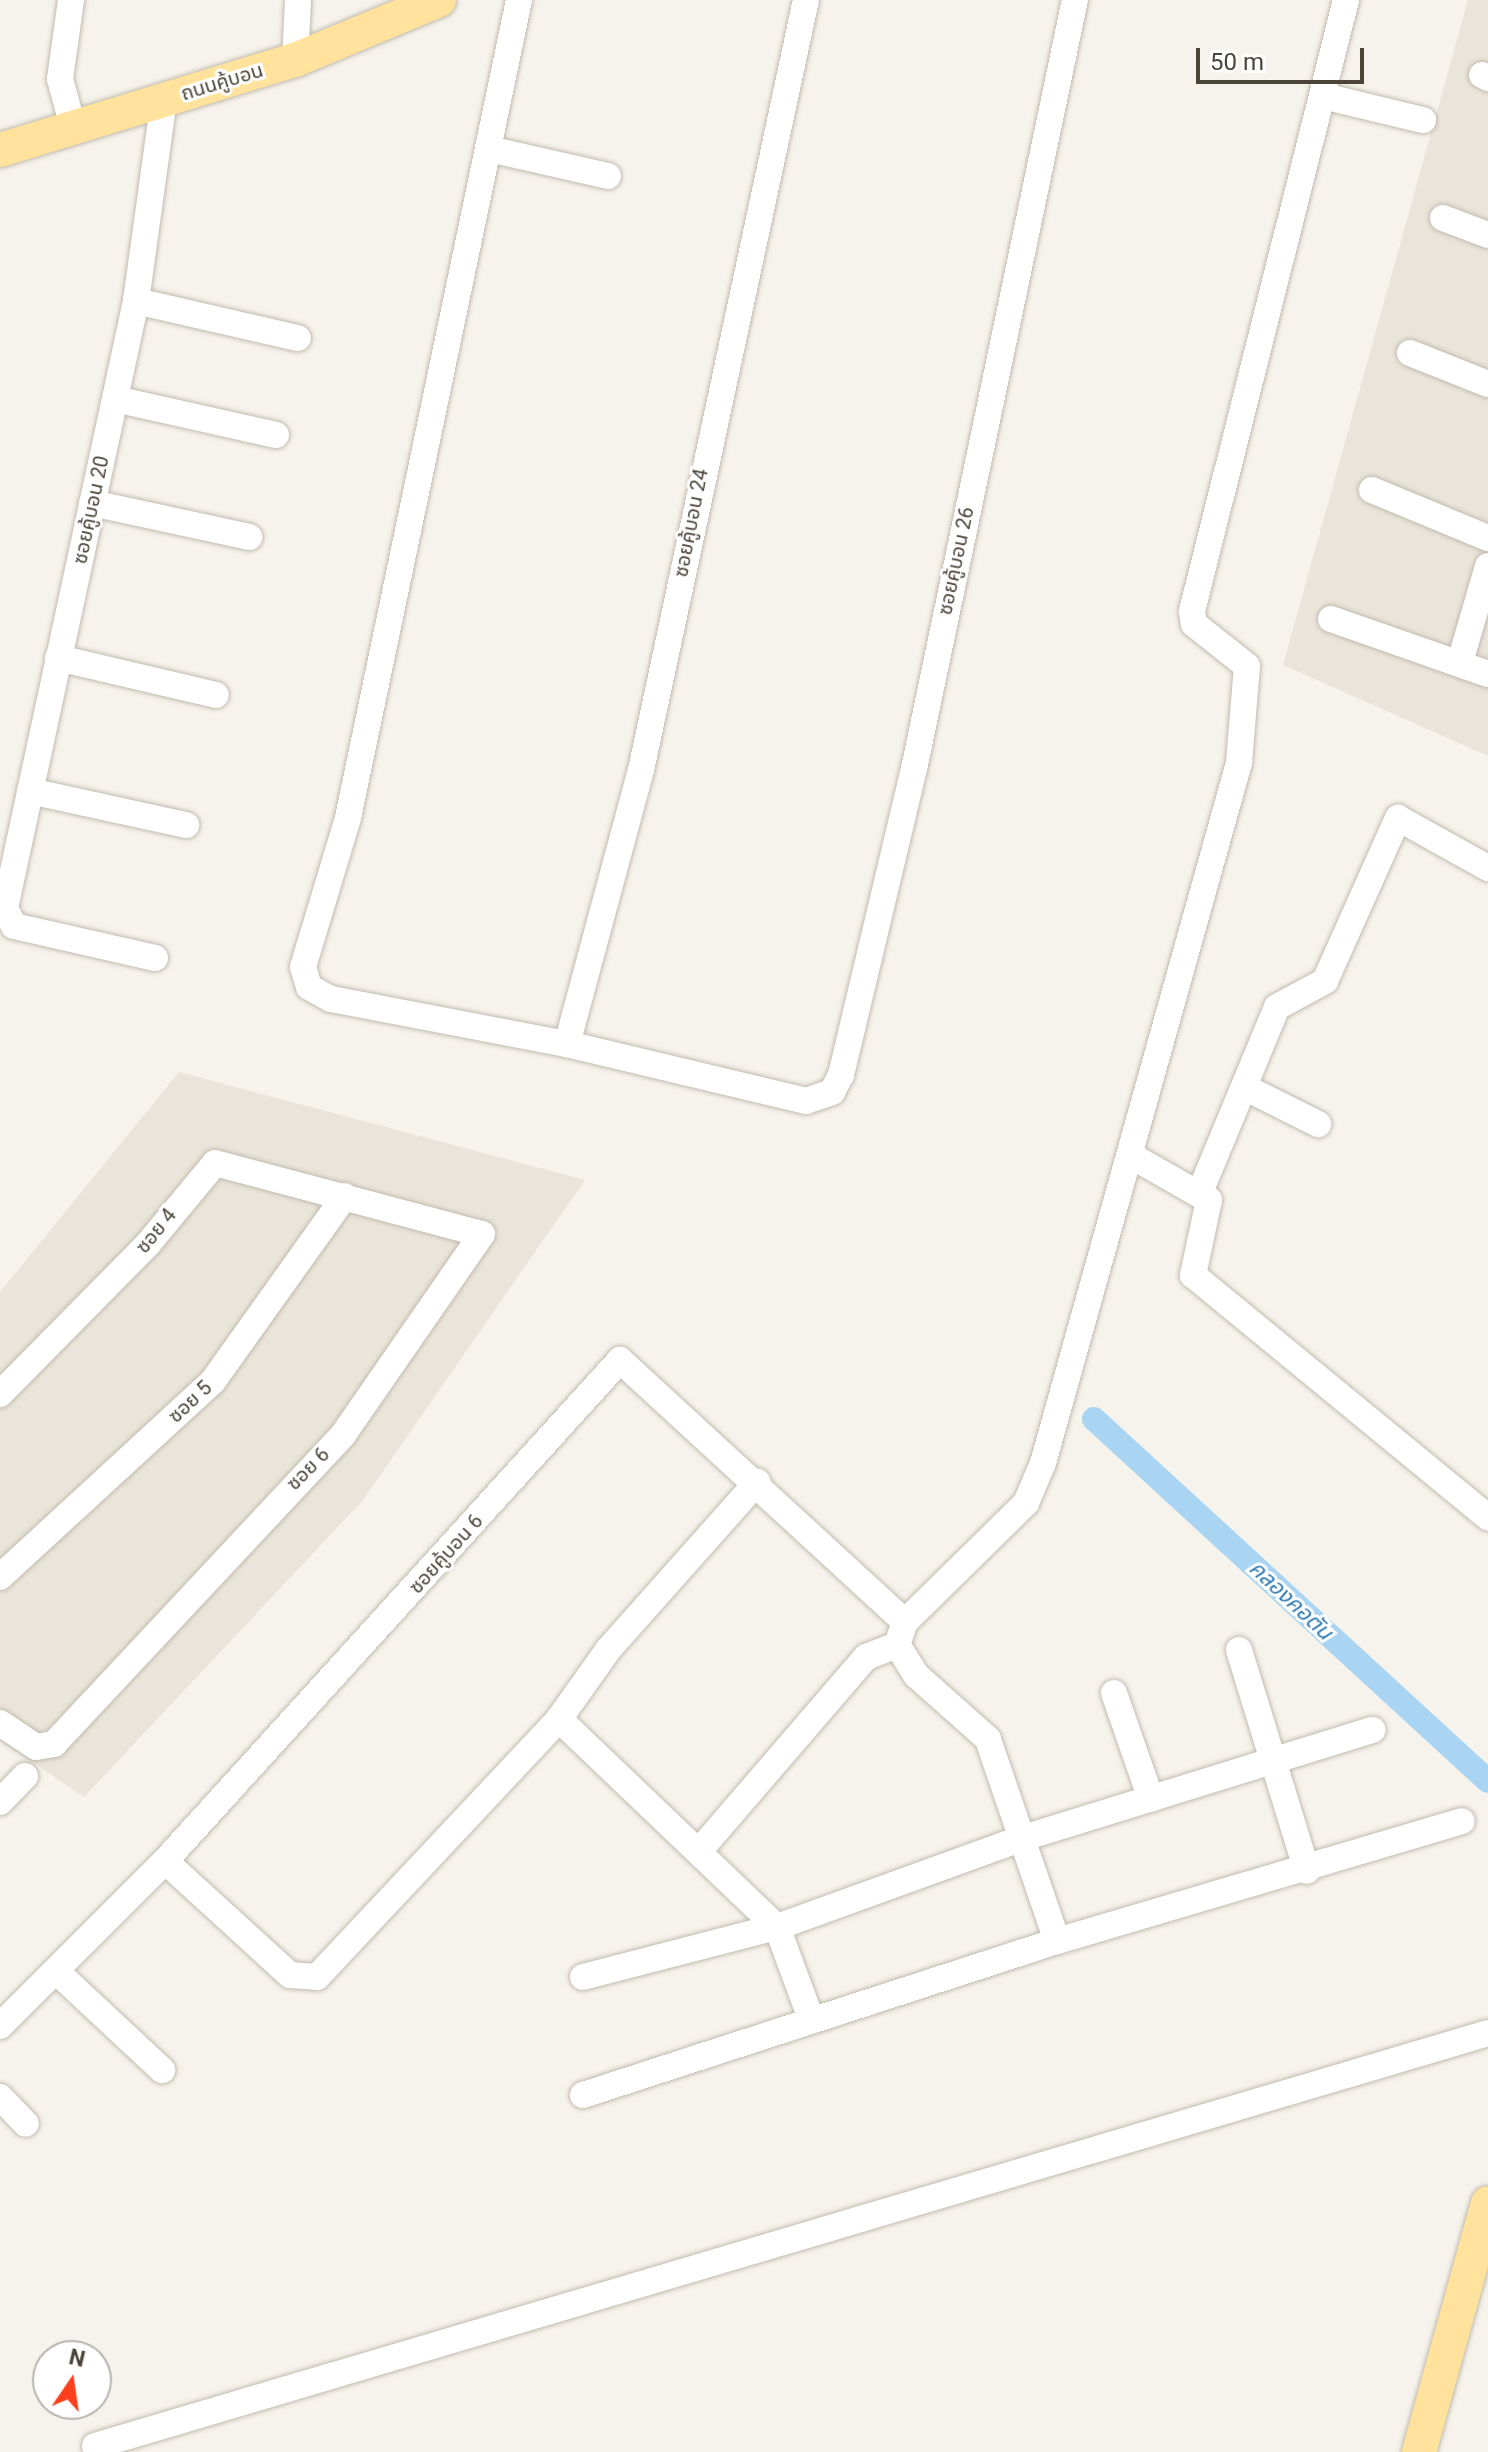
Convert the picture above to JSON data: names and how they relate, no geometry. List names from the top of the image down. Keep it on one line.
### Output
{"streets":{"main road":["ถนนคู้บอน"],"street":["ซอยคู้บอน 20","ซอยคู้บอน 24","ซอยคู้บอน 26","ซอย 4","ซอย 5","ซอย 6","ซอยคู้บอน 6"]},"crossings":[["ถนนคู้บอน","ซอยคู้บอน 20"],["ซอยคู้บอน 24","ซอยคู้บอน 26"],["ซอย 4","ซอย 5"],["ซอย 4","ซอย 6"],["ซอย 5","ซอย 6"]],"water":["คลองคอตัน"],"scale_bar":"50 m","north":"top"}
